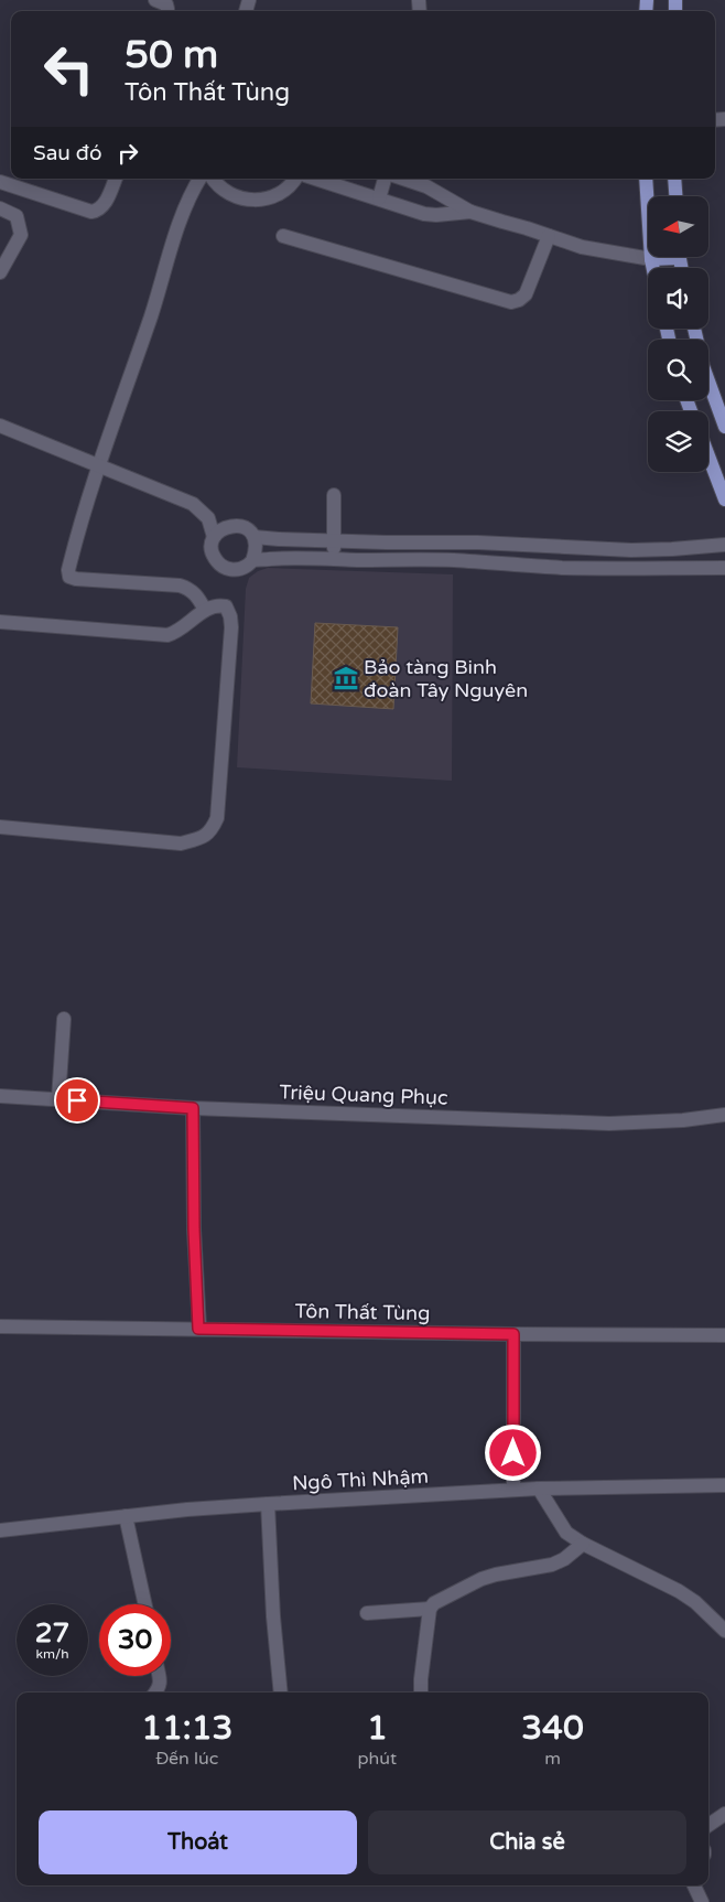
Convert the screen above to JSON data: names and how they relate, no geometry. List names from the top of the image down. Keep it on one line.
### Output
{"streets":{"street":["Triệu Quang Phục","Tôn Thất Tùng","Ngô Thì Nhậm"]},"places":{"museum":["Bảo tàng Binh đoàn Tây Nguyên"]},"north":"left","page":{"turn":["50 m","Tôn Thất Tùng"],"then":"Sau đó","speed":"27 km/h","limit":"30","eta":["11:13","Đến lúc","1","phút","340","m"],"buttons":["Thoát","Chia sẻ"]}}
